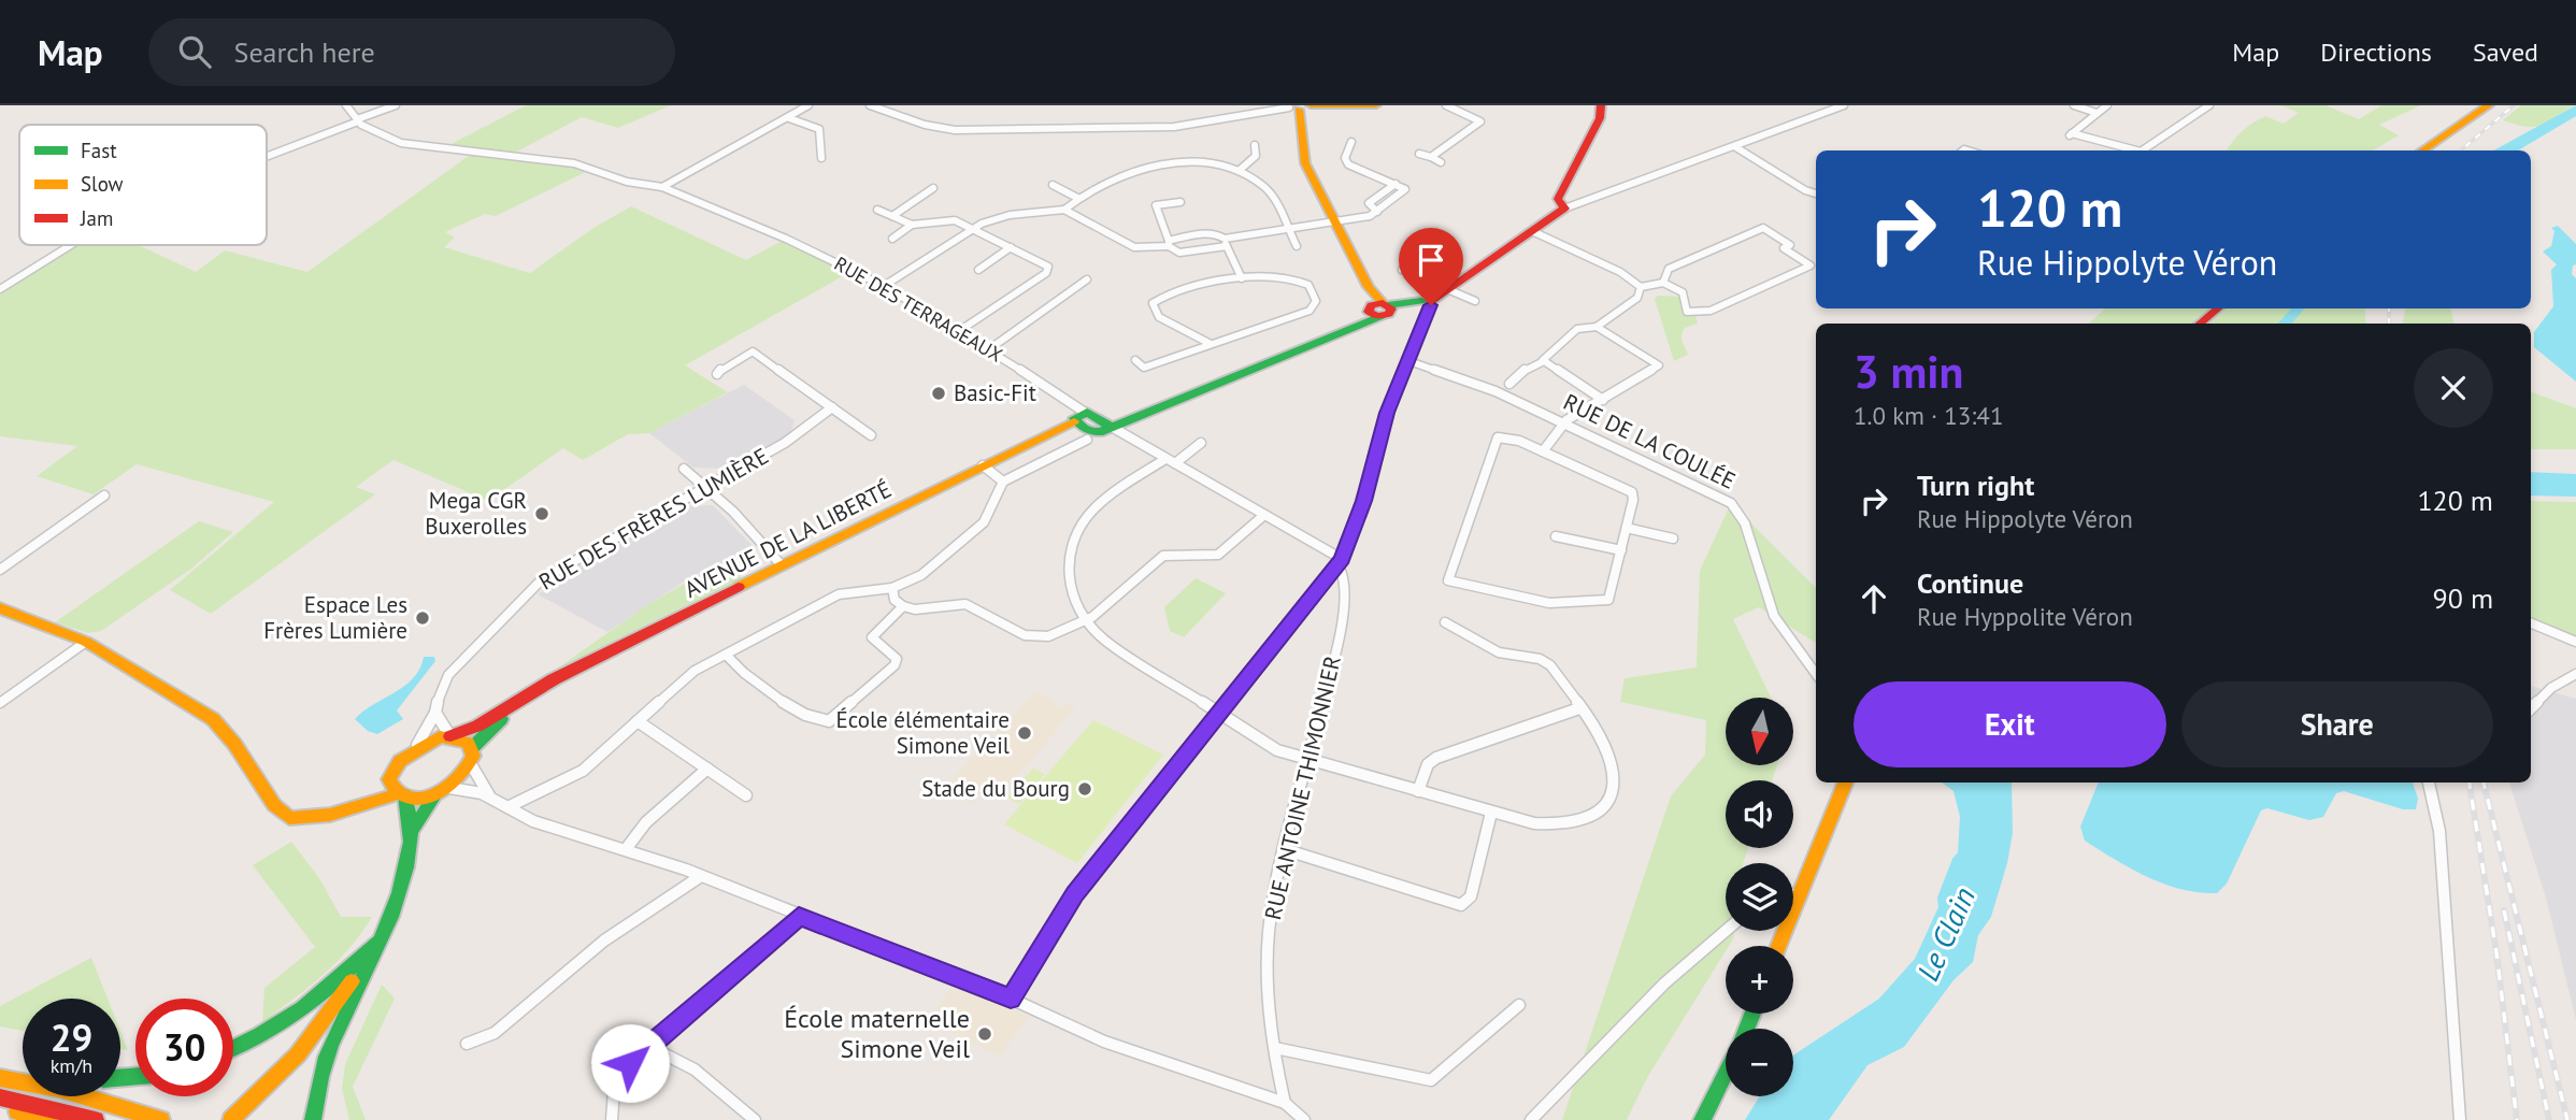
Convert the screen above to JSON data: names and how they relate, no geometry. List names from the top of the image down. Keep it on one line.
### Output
{"streets":{"main road":["AVENUE DE LA LIBERTÉ"],"street":["RUE DES TERRAGEAUX","RUE DE LA COULÉE","RUE DES FRÈRES LUMIÈRE","RUE ANTOINE THIMONNIER"]},"crossings":[["RUE DES TERRAGEAUX","AVENUE DE LA LIBERTÉ"],["RUE DES FRÈRES LUMIÈRE","AVENUE DE LA LIBERTÉ"]],"water":["Le Clain"],"places":["Basic-Fit","Mega CGR Buxerolles","Espace Les Frères Lumière","École élémentaire Simone Veil","Stade du Bourg","École maternelle Simone Veil"],"legend":["Fast","Slow","Jam"],"north":"bottom","page":{"header":"Map","search":"Search here","nav":["Map","Directions","Saved"],"turn":["120 m","Rue Hippolyte Véron"],"heading":["3 min","1.0 km · 13:41"],"list":[{"name":"Turn right","note":"Rue Hippolyte Véron","value":"120 m"},{"name":"Continue","note":"Rue Hyppolite Véron","value":"90 m"}],"buttons":["Exit","Share"],"map_buttons":["+","−"],"speed":"29 km/h","limit":"30"}}
